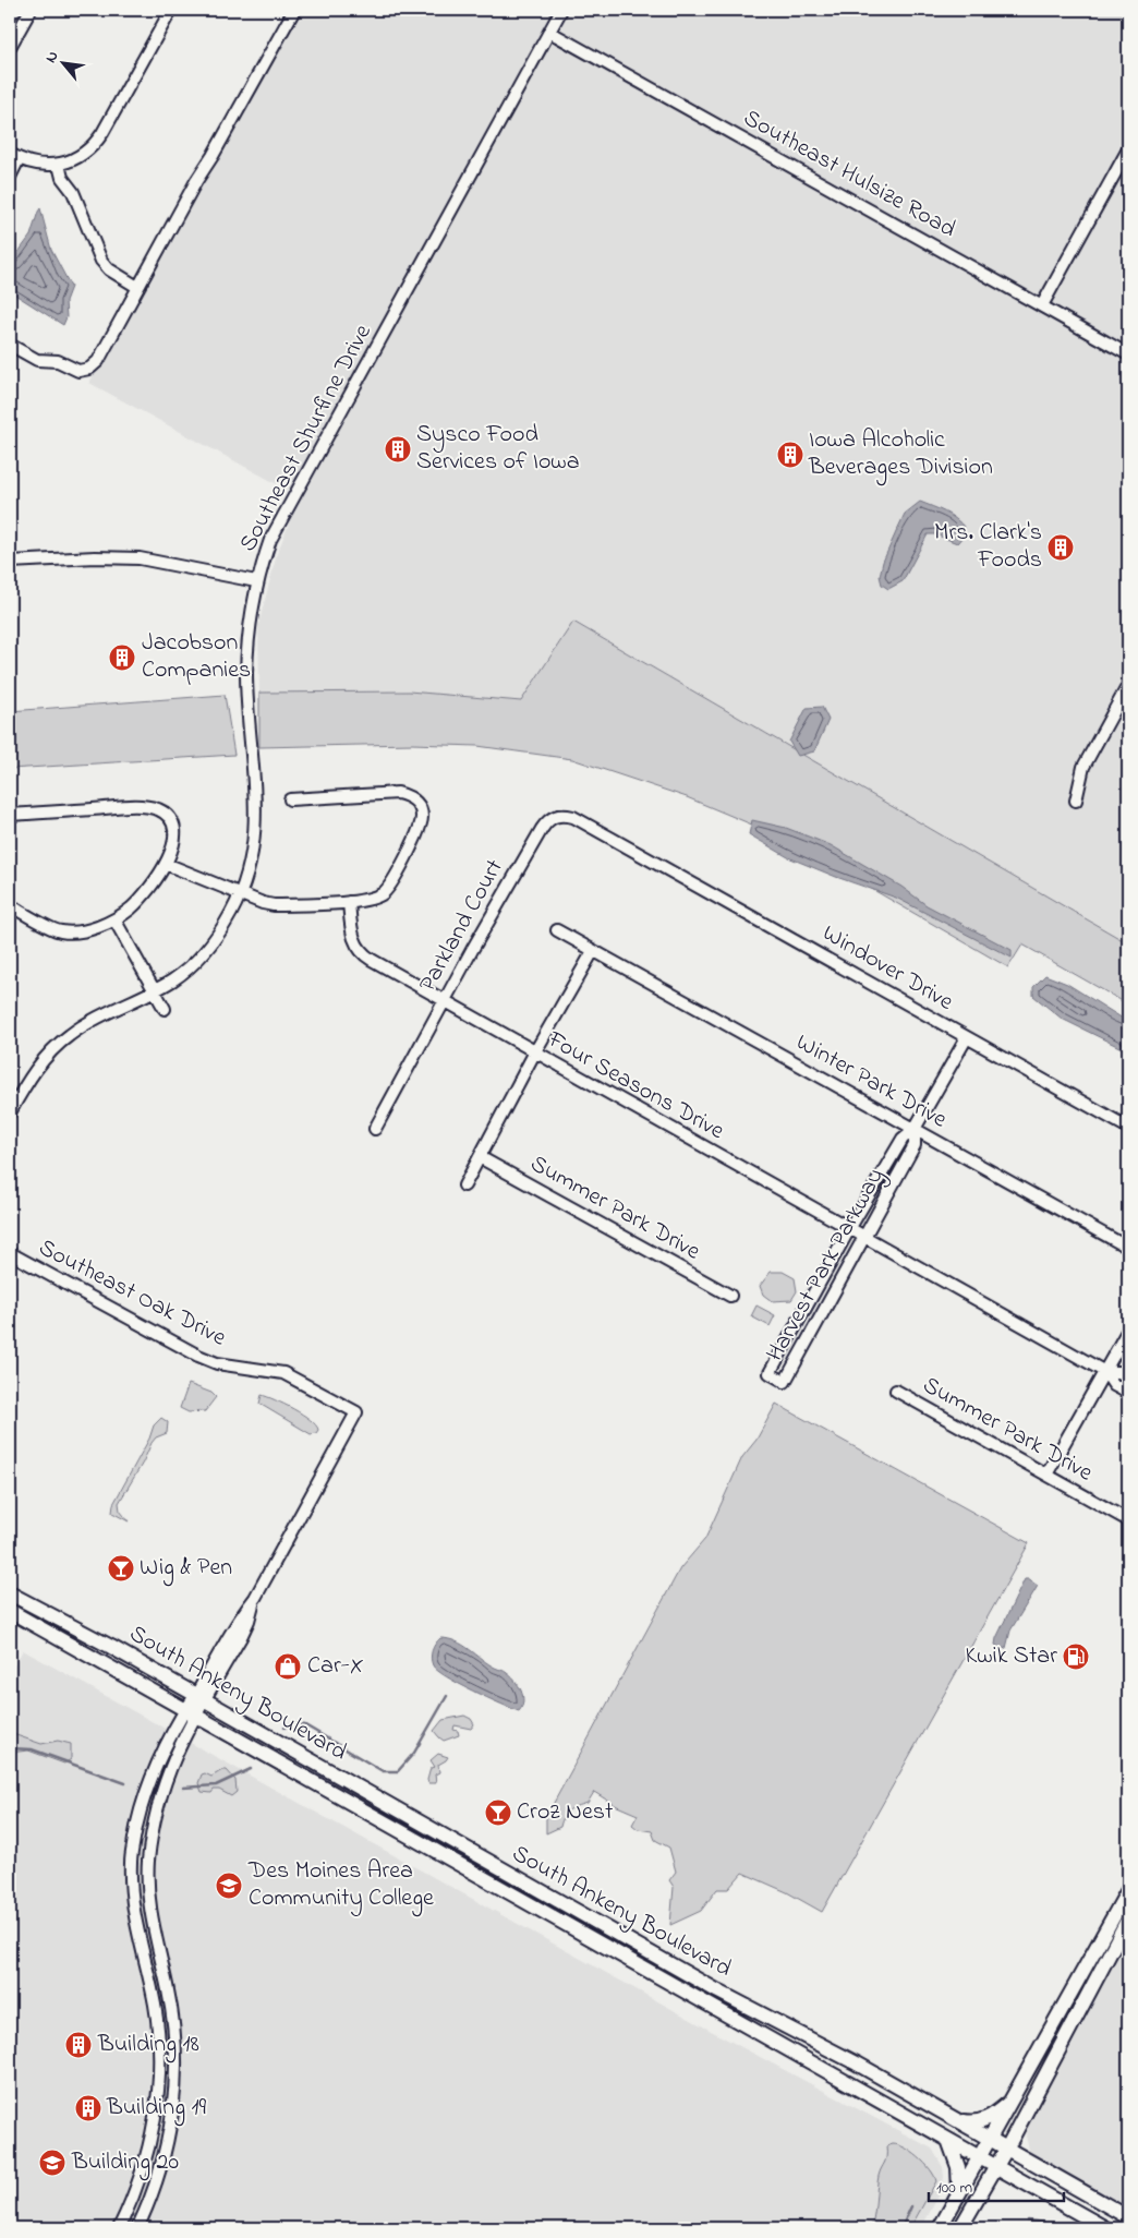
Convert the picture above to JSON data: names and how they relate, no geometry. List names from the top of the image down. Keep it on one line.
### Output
{"streets":{"main road":["South Ankeny Boulevard"],"street":["Southeast Hulsize Road","Southeast Shurfine Drive","Parkland Court","Windover Drive","Winter Park Drive","Four Seasons Drive","Summer Park Drive","Harvest Park Parkway","Southeast Oak Drive"]},"crossings":[["Southeast Hulsize Road","Southeast Shurfine Drive"],["Parkland Court","Windover Drive"],["Parkland Court","Four Seasons Drive"],["Windover Drive","Harvest Park Parkway"],["Winter Park Drive","Harvest Park Parkway"],["Four Seasons Drive","Harvest Park Parkway"],["Southeast Oak Drive","South Ankeny Boulevard"]],"places":{"building":["Sysco Food Services of Iowa","Iowa Alcoholic Beverages Division","Mrs. Clark's Foods","Jacobson Companies","Building 18","Building 19"],"bar":["Wig & Pen","Croz Nest"],"fuel station":["Kwik Star"],"shop":["Car-X"],"school or university":["Des Moines Area Community College","Building 20"]},"scale_bar":"100 m","north":"top left"}
